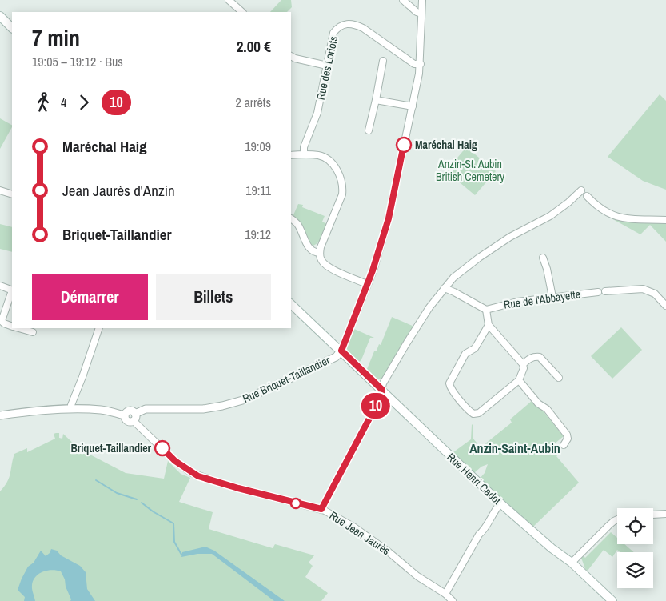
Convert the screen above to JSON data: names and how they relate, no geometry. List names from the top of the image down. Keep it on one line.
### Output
{"streets":{"main road":["Rue Henri Cadot"],"street":["Rue des Loriots","Rue de l'Abbayette","Rue Briquet-Taillandier","Rue Jean Jaurès"]},"crossings":[["Rue Briquet-Taillandier","Rue Henri Cadot"],["Rue Briquet-Taillandier","Rue Jean Jaurès"]],"districts":["Anzin-Saint-Aubin"],"parks":["Anzin-St. Aubin British Cemetery"],"places":["Maréchal Haig","Briquet-Taillandier"],"lines":["bus line 10"],"page":{"on_map":"10","heading":["7 min","19:05 – 19:12 · Bus","2.00 €"],"legs":["4","10","2 arrêts"],"list":[{"name":"Maréchal Haig","value":"19:09"},{"name":"Jean Jaurès d'Anzin","value":"19:11"},{"name":"Briquet-Taillandier","value":"19:12"}],"buttons":["Démarrer","Billets"]}}
